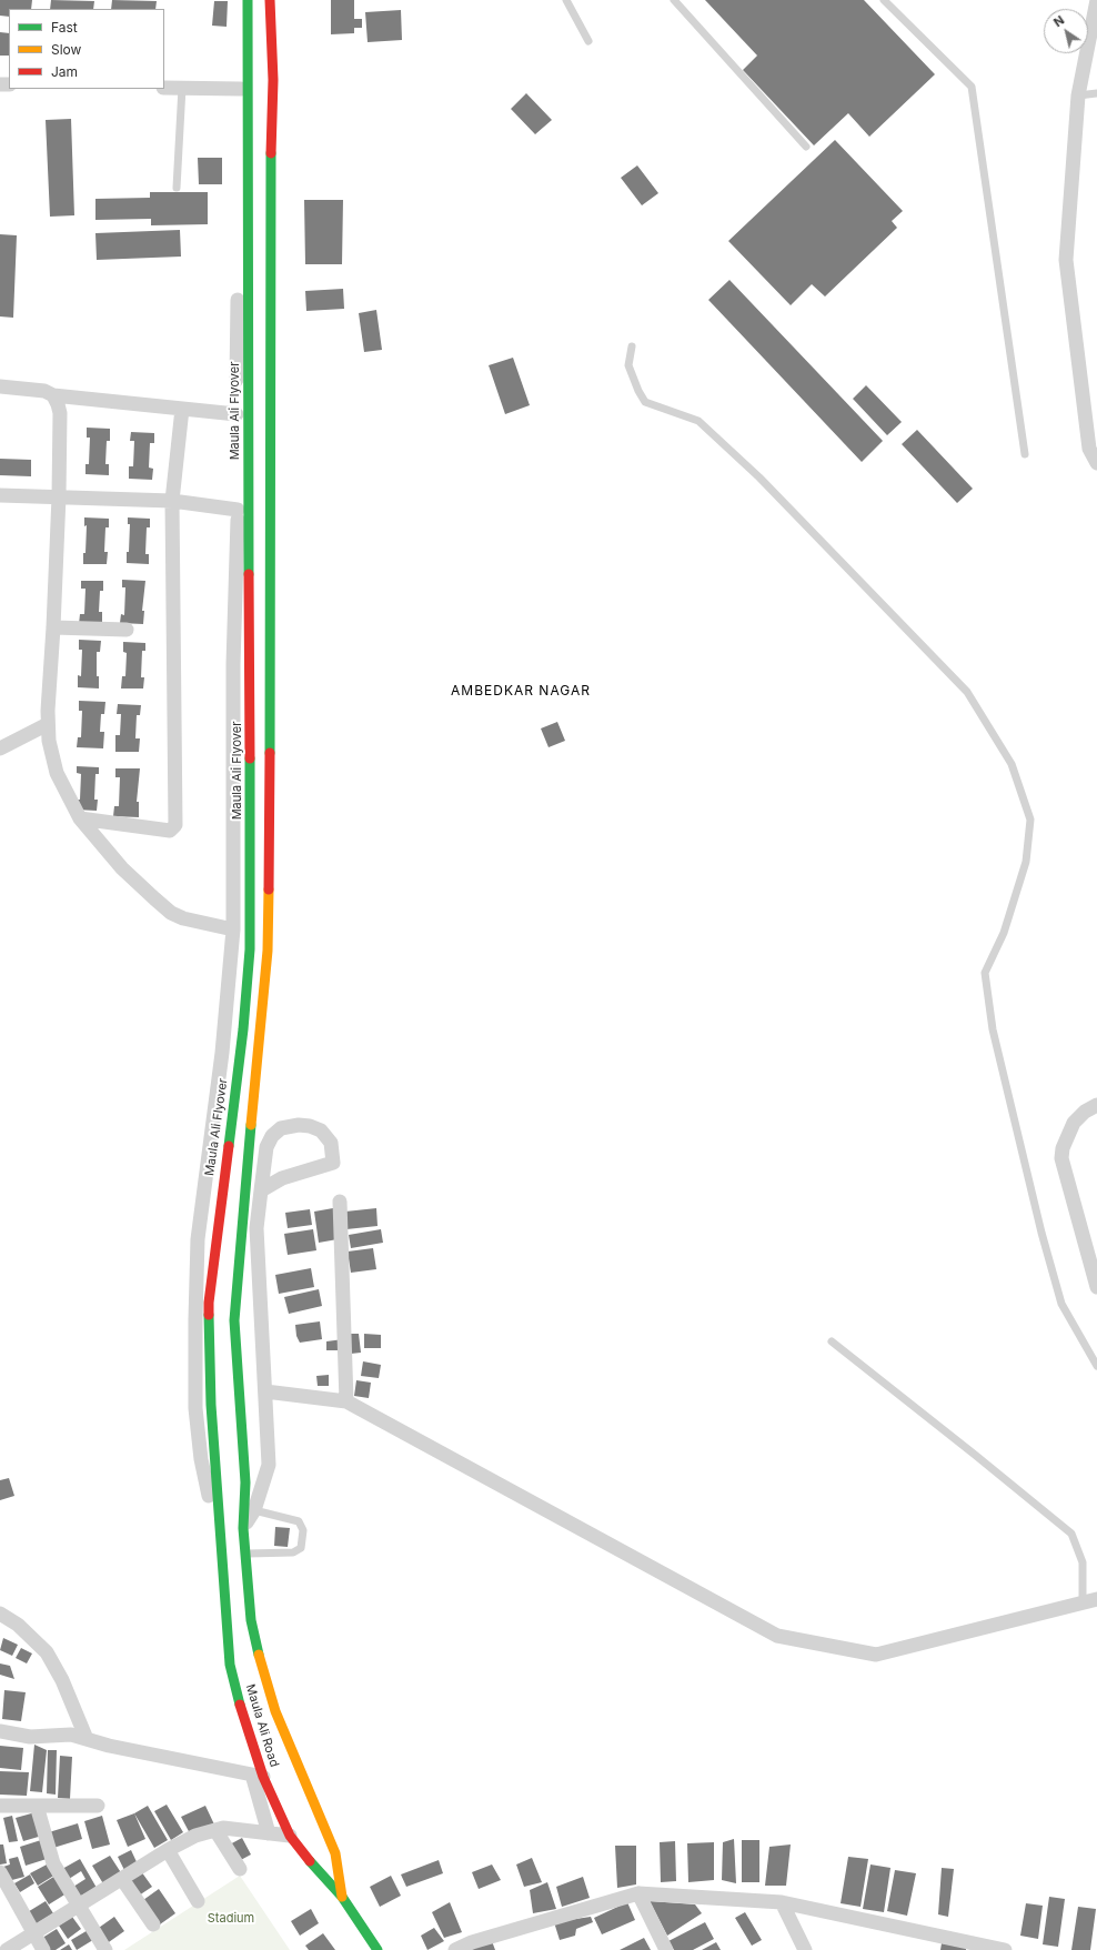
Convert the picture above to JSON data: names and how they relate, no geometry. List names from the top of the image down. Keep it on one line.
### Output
{"streets":{"main road":["Maula Ali Flyover","Maula Ali Road"]},"crossings":[["Maula Ali Flyover","Maula Ali Road"]],"districts":["AMBEDKAR NAGAR"],"parks":["Stadium"],"legend":["Fast","Slow","Jam"],"north":"top left"}
